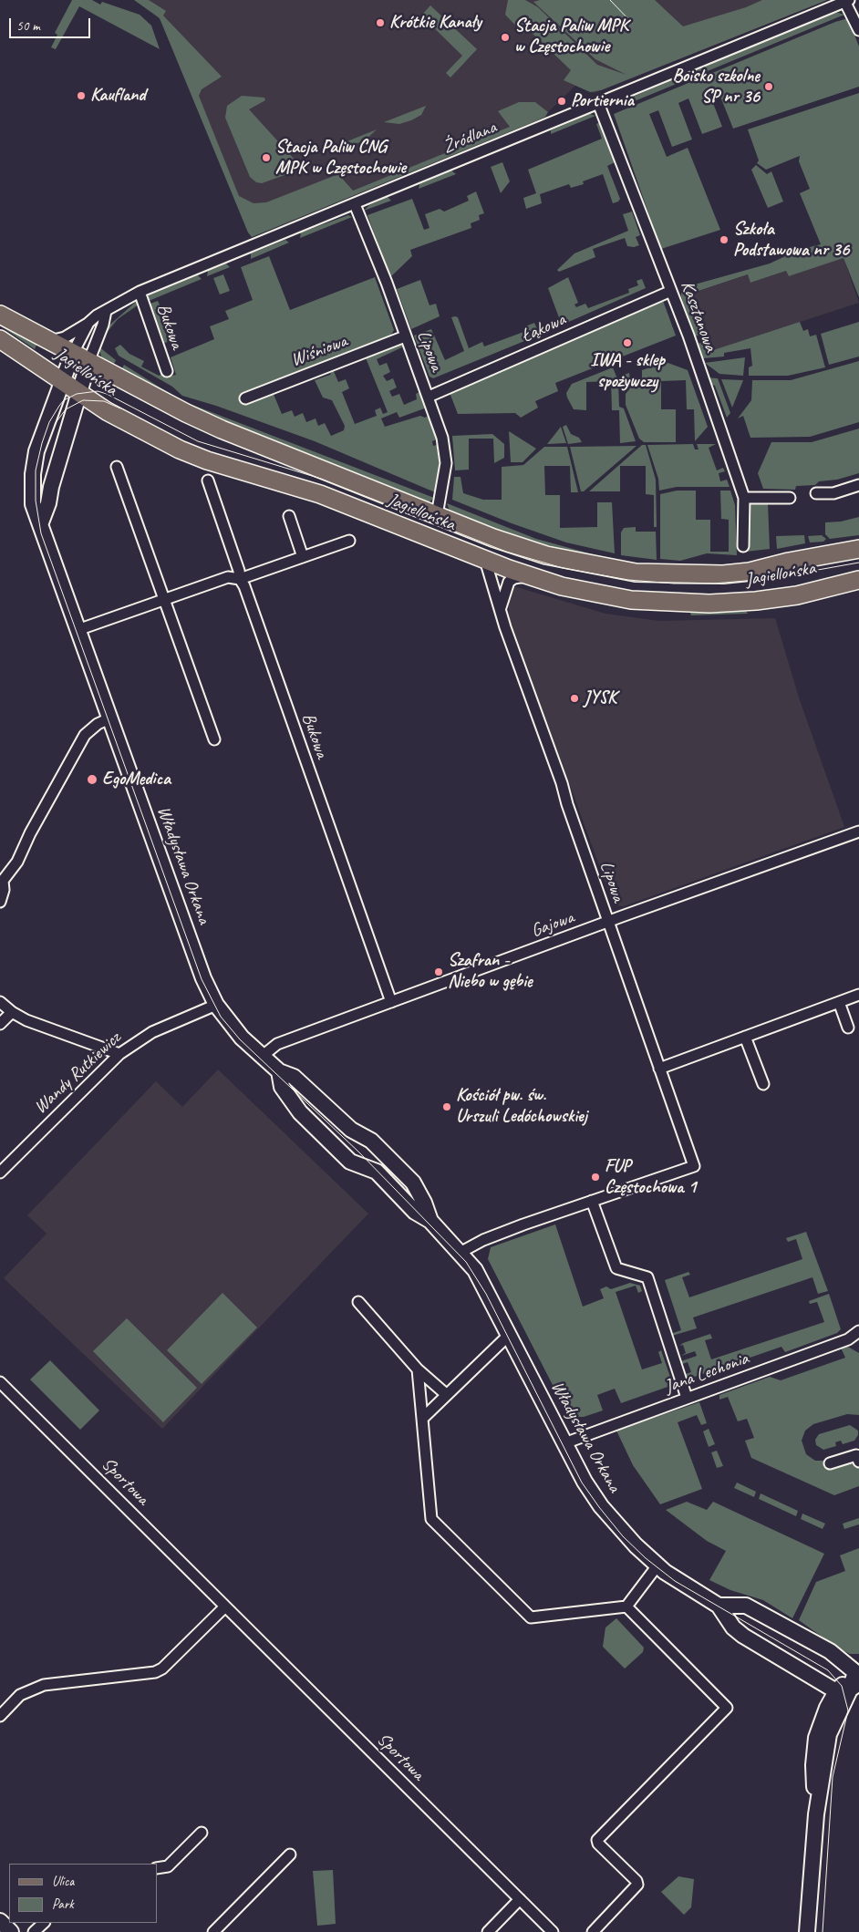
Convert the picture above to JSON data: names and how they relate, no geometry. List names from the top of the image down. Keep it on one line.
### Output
{"streets":{"main road":["Jagiellońska"],"street":["Źródlana","Kasztanowa","Bukowa","Łąkowa","Wiśniowa","Lipowa","Władysława Orkana","Gajowa","Wandy Rutkiewicz","Jana Lechonia","Sportowa"]},"crossings":[["Źródlana","Kasztanowa"],["Źródlana","Bukowa"],["Źródlana","Lipowa"],["Źródlana","Jagiellońska"],["Źródlana","Władysława Orkana"],["Kasztanowa","Łąkowa"],["Bukowa","Gajowa"],["Łąkowa","Lipowa"],["Wiśniowa","Lipowa"],["Lipowa","Jagiellońska"],["Lipowa","Gajowa"],["Jagiellońska","Władysława Orkana"],["Władysława Orkana","Gajowa"],["Władysława Orkana","Wandy Rutkiewicz"],["Władysława Orkana","Jana Lechonia"]],"places":["Krótkie Kanały","Stacja Paliw MPK w Częstochowie","Boisko szkolne SP nr 36","Kaufland","Portiernia","Stacja Paliw CNG MPK w Częstochowie","Szkoła Podstawowa nr 36","IWA - sklep spożywczy","JYSK","EgoMedica","Szafran - Niebo w gębie","Kościół pw. św. Urszuli Ledóchowskiej","FUP Częstochowa 1"],"legend":["Ulica","Park"],"scale_bar":"50 m"}
